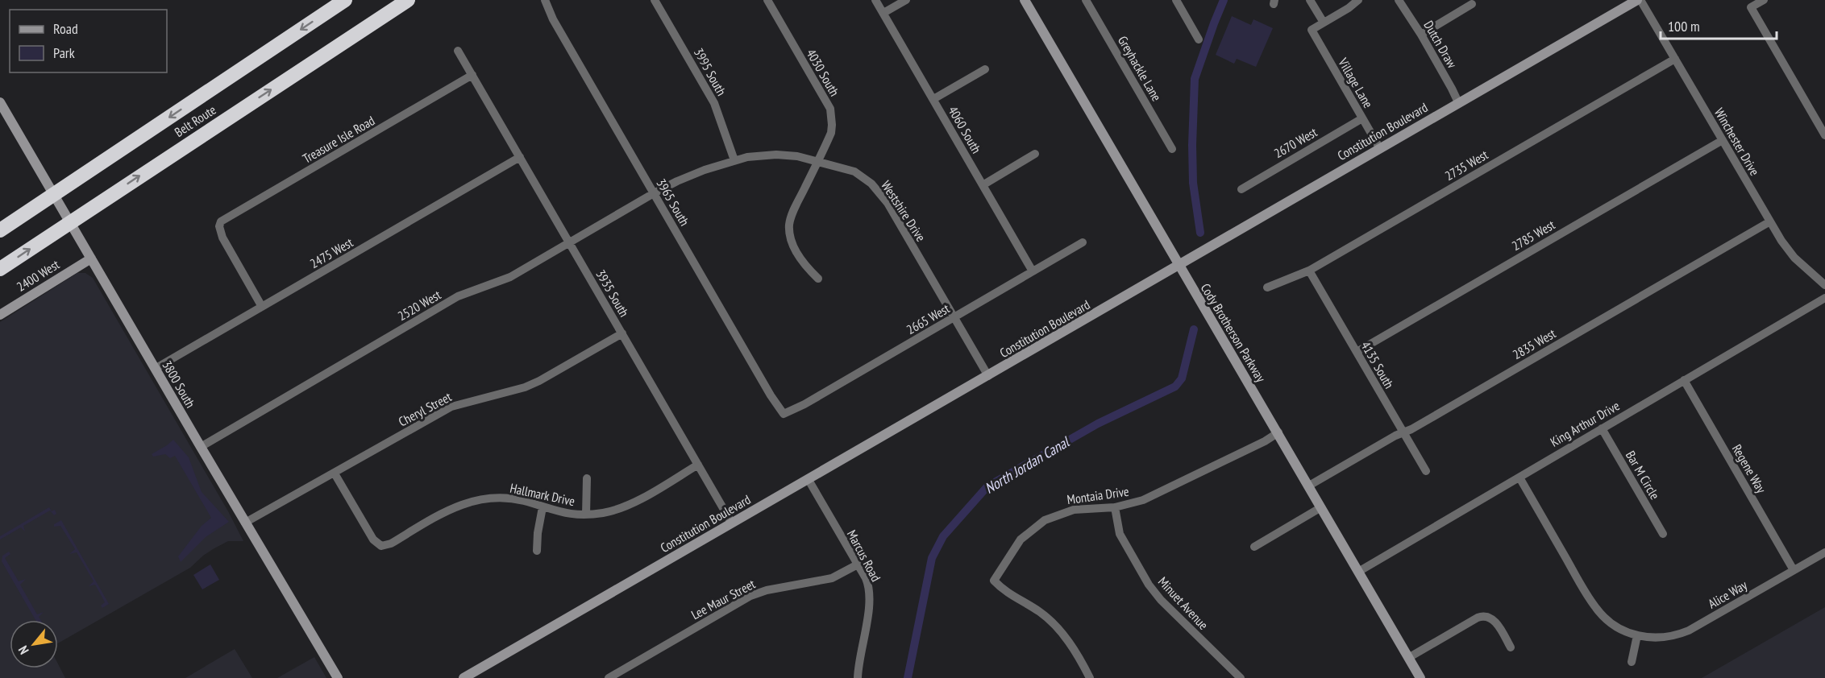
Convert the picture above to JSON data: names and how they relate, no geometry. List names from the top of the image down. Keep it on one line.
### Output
{"streets":{"highway":["Belt Route"],"main road":["Constitution Boulevard","2400 West","Cody Brotherson Parkway","3800 South"],"street":["Dutch Draw","Greyhackle Lane","3995 South","4030 South","Village Lane","4060 South","Treasure Isle Road","Winchester Drive","2670 West","2735 West","3965 South","Westshire Drive","2785 West","2475 West","3935 South","2520 West","2665 West","2835 West","4135 South","Cheryl Street","King Arthur Drive","Regene Way","Bar M Circle","Hallmark Drive","Montaia Drive","Marcus Road","Alice Way","Lee Maur Street","Minuet Avenue"]},"crossings":[["Dutch Draw","Constitution Boulevard"],["3995 South","Westshire Drive"],["4030 South","Westshire Drive"],["Village Lane","Constitution Boulevard"],["Village Lane","2670 West"],["4060 South","2665 West"],["Constitution Boulevard","Winchester Drive"],["Constitution Boulevard","Westshire Drive"],["Constitution Boulevard","3935 South"],["Constitution Boulevard","Cody Brotherson Parkway"],["Constitution Boulevard","Marcus Road"],["Treasure Isle Road","2475 West"],["Treasure Isle Road","3935 South"],["Winchester Drive","2735 West"],["Winchester Drive","2785 West"],["Winchester Drive","2835 West"],["2735 West","4135 South"],["3965 South","Westshire Drive"],["3965 South","2520 West"],["3965 South","2665 West"],["Westshire Drive","2520 West"],["Westshire Drive","2665 West"],["2785 West","4135 South"],["2475 West","3935 South"],["2475 West","3800 South"],["2400 West","3800 South"],["3935 South","2520 West"],["3935 South","Cheryl Street"],["3935 South","Hallmark Drive"],["2520 West","3800 South"],["Cody Brotherson Parkway","2835 West"],["Cody Brotherson Parkway","King Arthur Drive"],["Cody Brotherson Parkway","Montaia Drive"],["2835 West","4135 South"],["3800 South","Cheryl Street"],["Cheryl Street","Hallmark Drive"],["King Arthur Drive","Regene Way"],["King Arthur Drive","Bar M Circle"],["King Arthur Drive","Alice Way"],["Regene Way","Alice Way"],["Montaia Drive","Minuet Avenue"],["Marcus Road","Lee Maur Street"]],"water":["North Jordan Canal"],"legend":["Road","Park"],"scale_bar":"100 m","north":"bottom left"}
